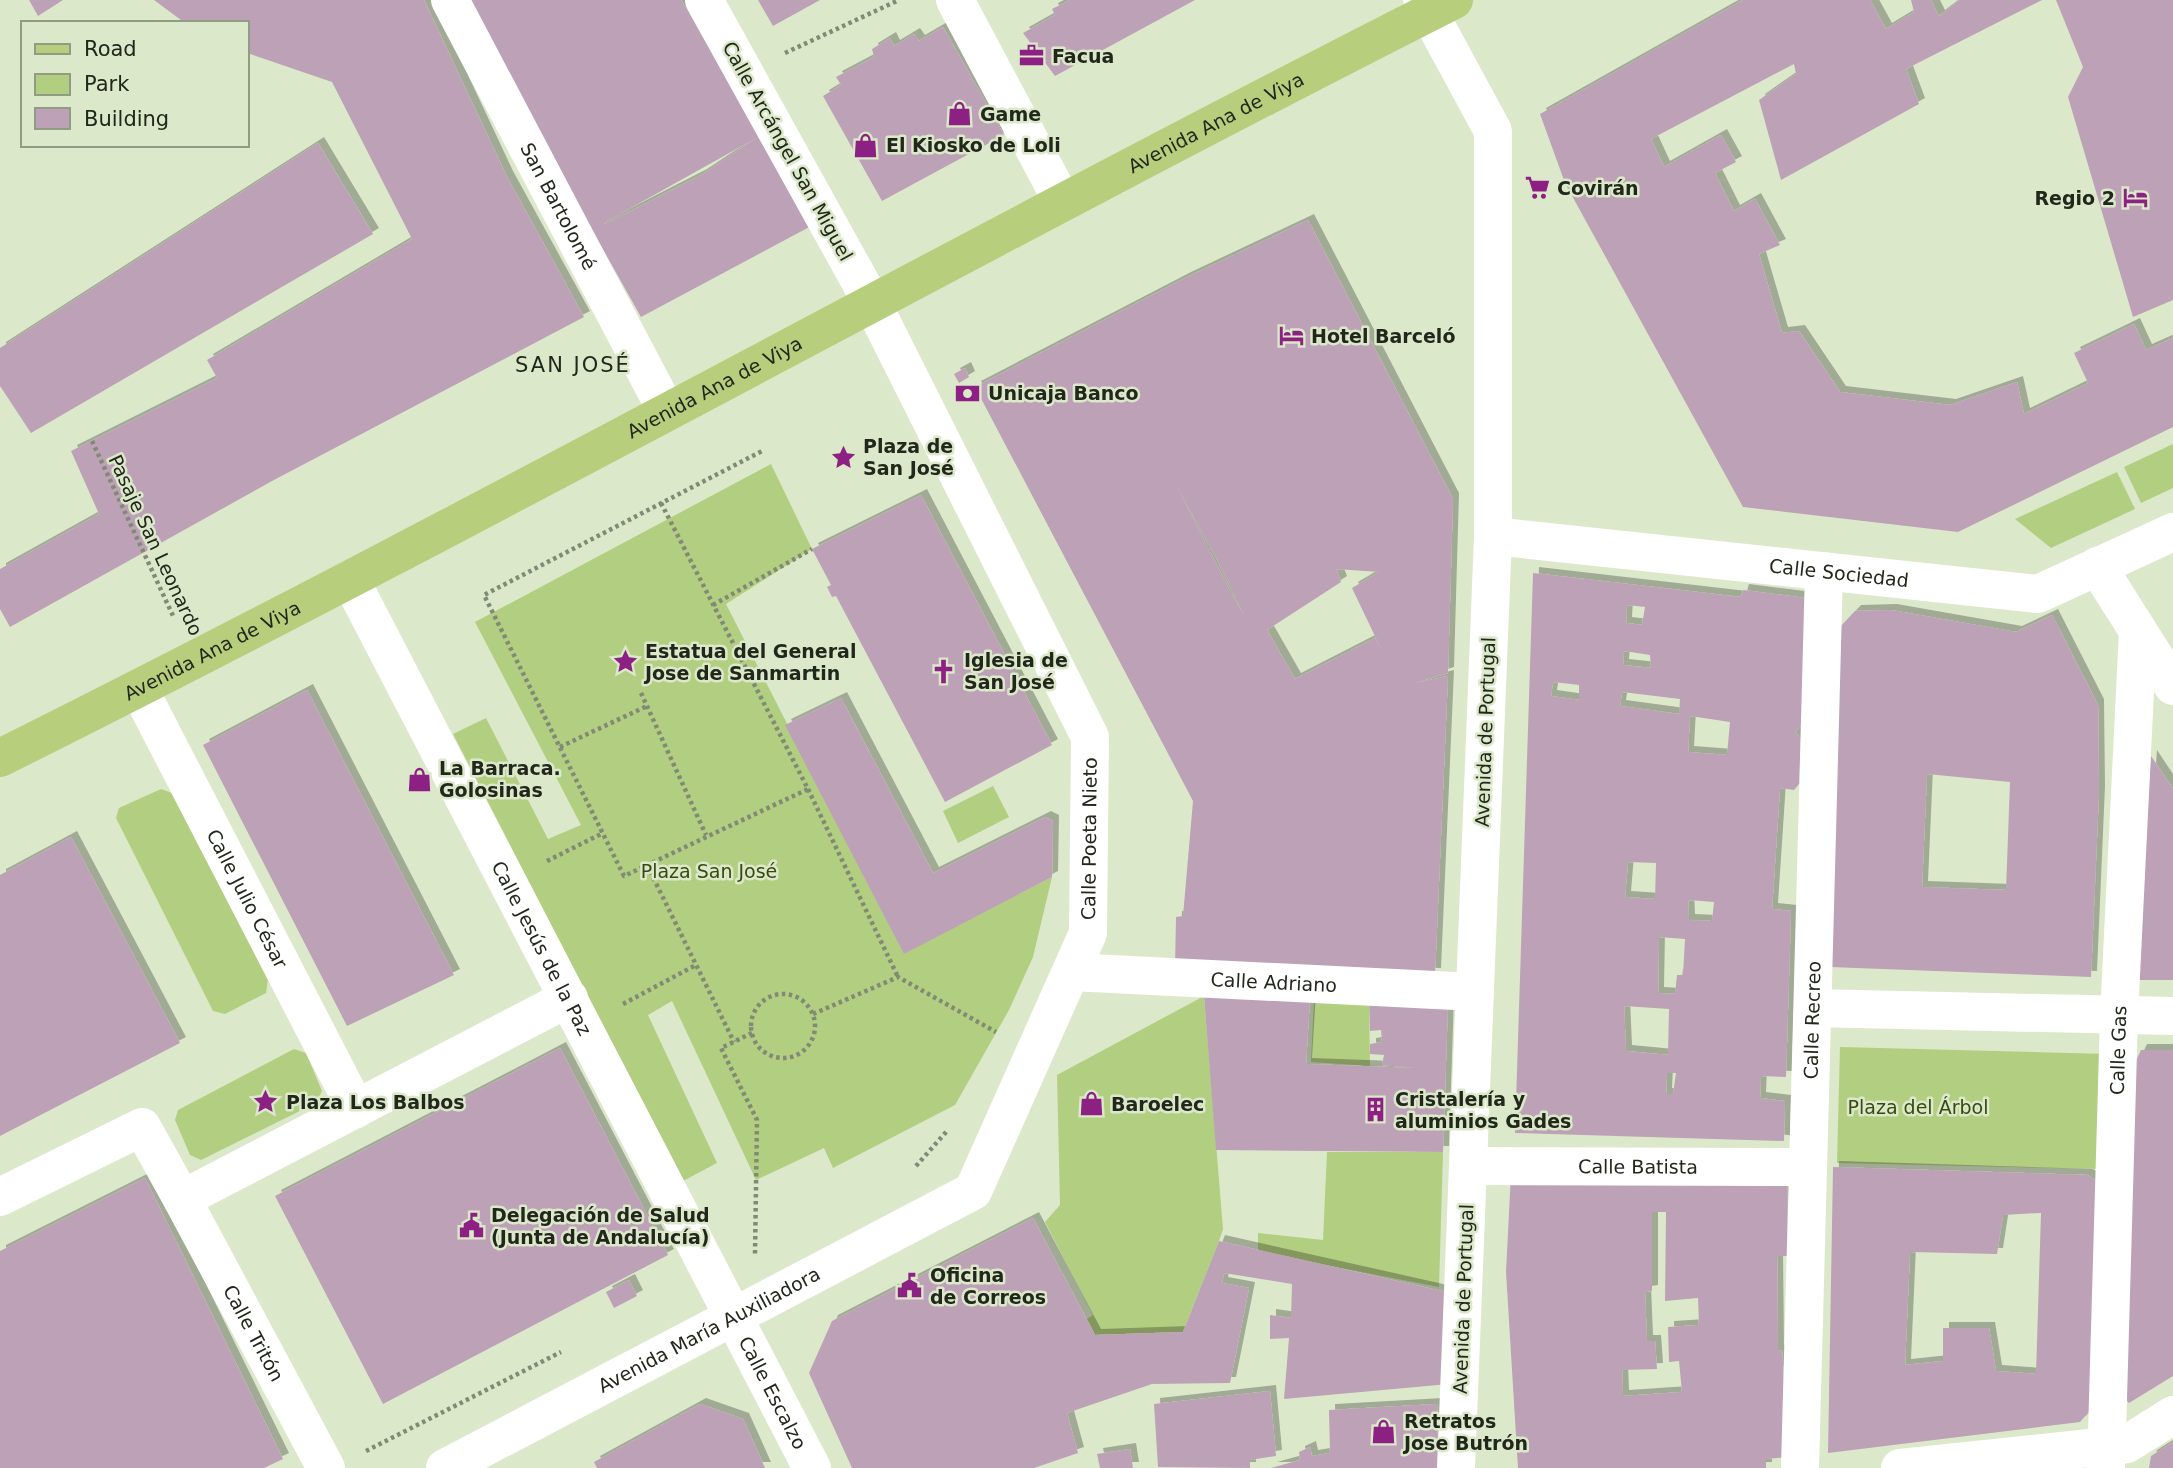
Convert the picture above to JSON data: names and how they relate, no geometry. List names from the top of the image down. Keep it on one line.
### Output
{"streets":{"main road":["Avenida Ana de Viya"],"street":["Calle Arcángel San Miguel","San Bartolomé","Calle Sociedad","Avenida de Portugal","Calle Poeta Nieto","Calle Julio César","Calle Jesús de la Paz","Calle Adriano","Calle Recreo","Calle Gas","Calle Batista","Avenida María Auxiliadora","Calle Tritón","Calle Escalzo"],"path":["Pasaje San Leonardo"]},"crossings":[["Avenida Ana de Viya","Calle Arcángel San Miguel"],["Avenida Ana de Viya","San Bartolomé"],["Avenida Ana de Viya","Pasaje San Leonardo"],["Avenida Ana de Viya","Avenida de Portugal"],["Avenida Ana de Viya","Calle Poeta Nieto"],["Avenida Ana de Viya","Calle Julio César"],["Avenida Ana de Viya","Calle Jesús de la Paz"],["Calle Arcángel San Miguel","Calle Poeta Nieto"],["Calle Sociedad","Avenida de Portugal"],["Calle Sociedad","Calle Recreo"],["Avenida de Portugal","Calle Adriano"],["Avenida de Portugal","Calle Batista"],["Calle Poeta Nieto","Calle Adriano"],["Calle Poeta Nieto","Avenida María Auxiliadora"],["Calle Jesús de la Paz","Avenida María Auxiliadora"],["Calle Jesús de la Paz","Calle Escalzo"],["Calle Recreo","Calle Batista"],["Avenida María Auxiliadora","Calle Escalzo"]],"districts":["SAN JOSÉ"],"parks":["Plaza San José","Plaza del Árbol"],"places":{"office":["Facua"],"shop":["Game","El Kiosko de Loli","La Barraca. Golosinas","Baroelec","Retratos Jose Butrón"],"supermarket":["Covirán"],"hotel":["Regio 2","Hotel Barceló"],"bank":["Unicaja Banco"],"place":["Plaza de San José","Estatua del General Jose de Sanmartin","Plaza Los Balbos"],"church":["Iglesia de San José"],"building":["Cristalería y aluminios Gades"],"public building":["Delegación de Salud (Junta de Andalucía)","Oficina de Correos"]},"legend":["Road","Park","Building"]}
